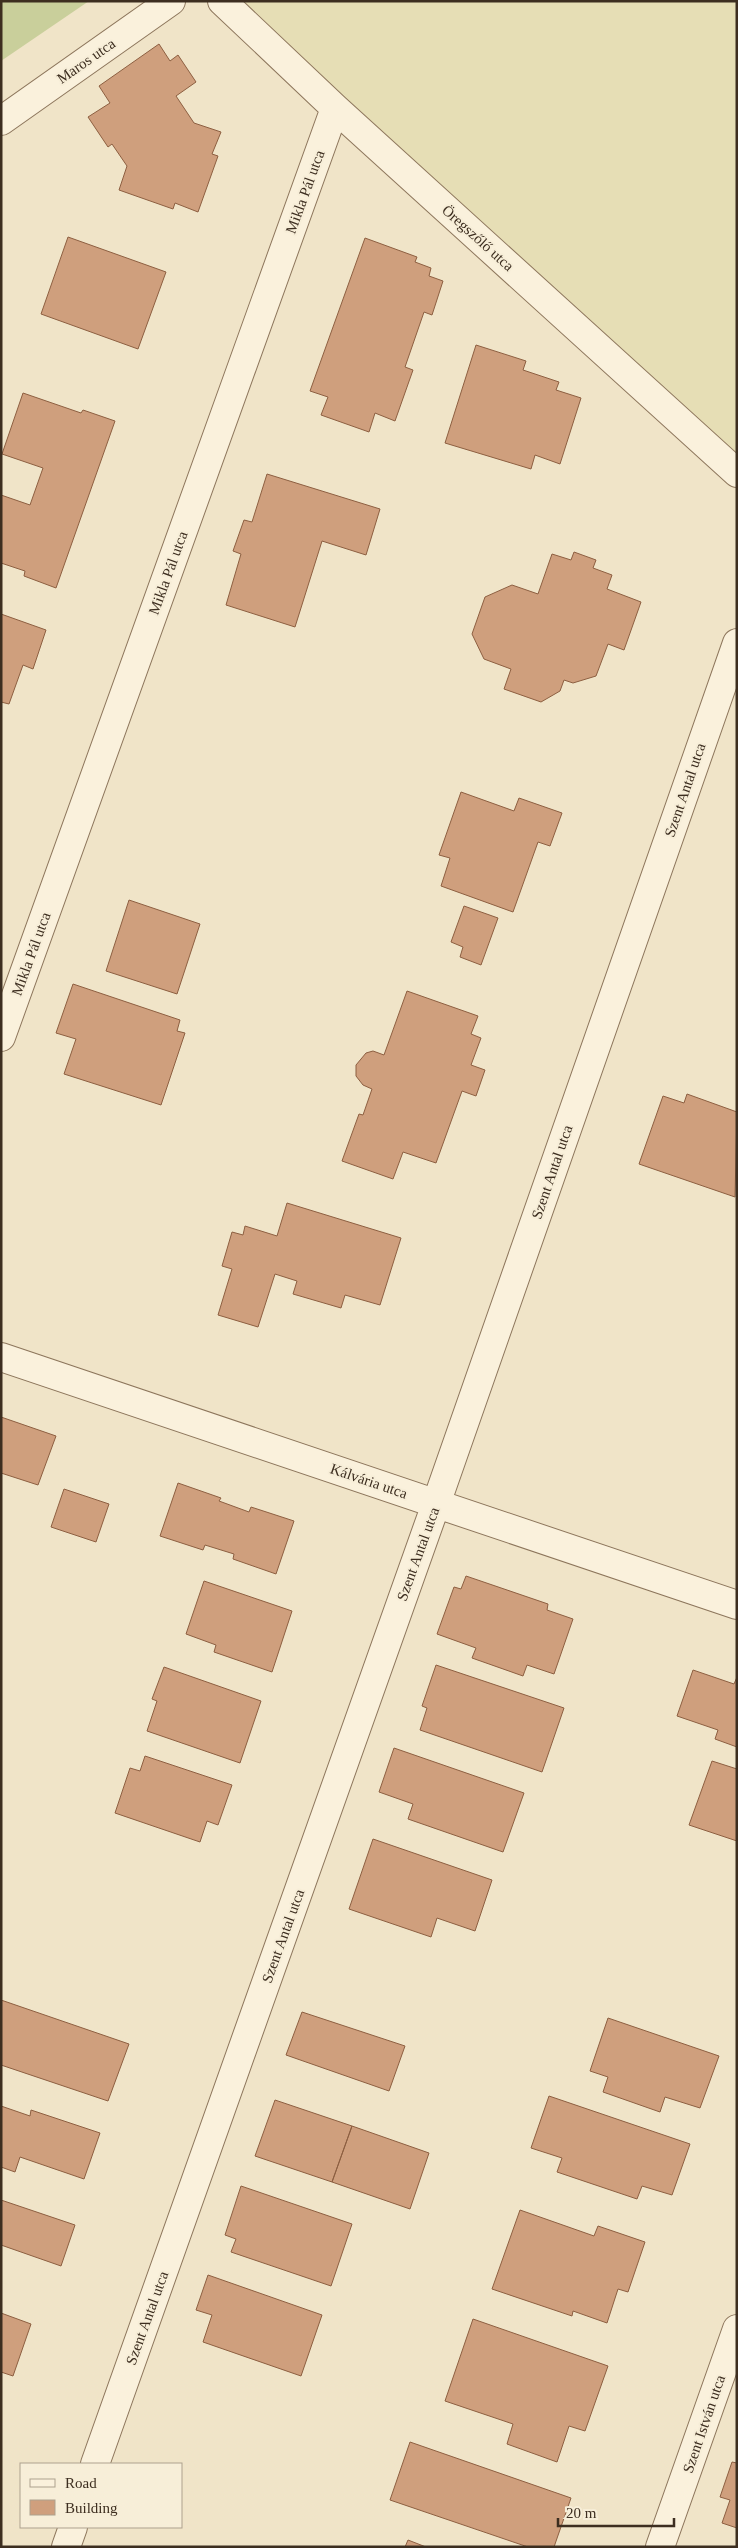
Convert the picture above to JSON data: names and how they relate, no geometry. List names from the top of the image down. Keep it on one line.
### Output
{"streets":{"street":["Maros utca","Mikla Pál utca","Öregszőlő utca","Szent Antal utca","Kálvária utca","Szent István utca"]},"crossings":[["Mikla Pál utca","Öregszőlő utca"],["Szent Antal utca","Kálvária utca"]],"legend":["Road","Building"],"scale_bar":"20 m"}
